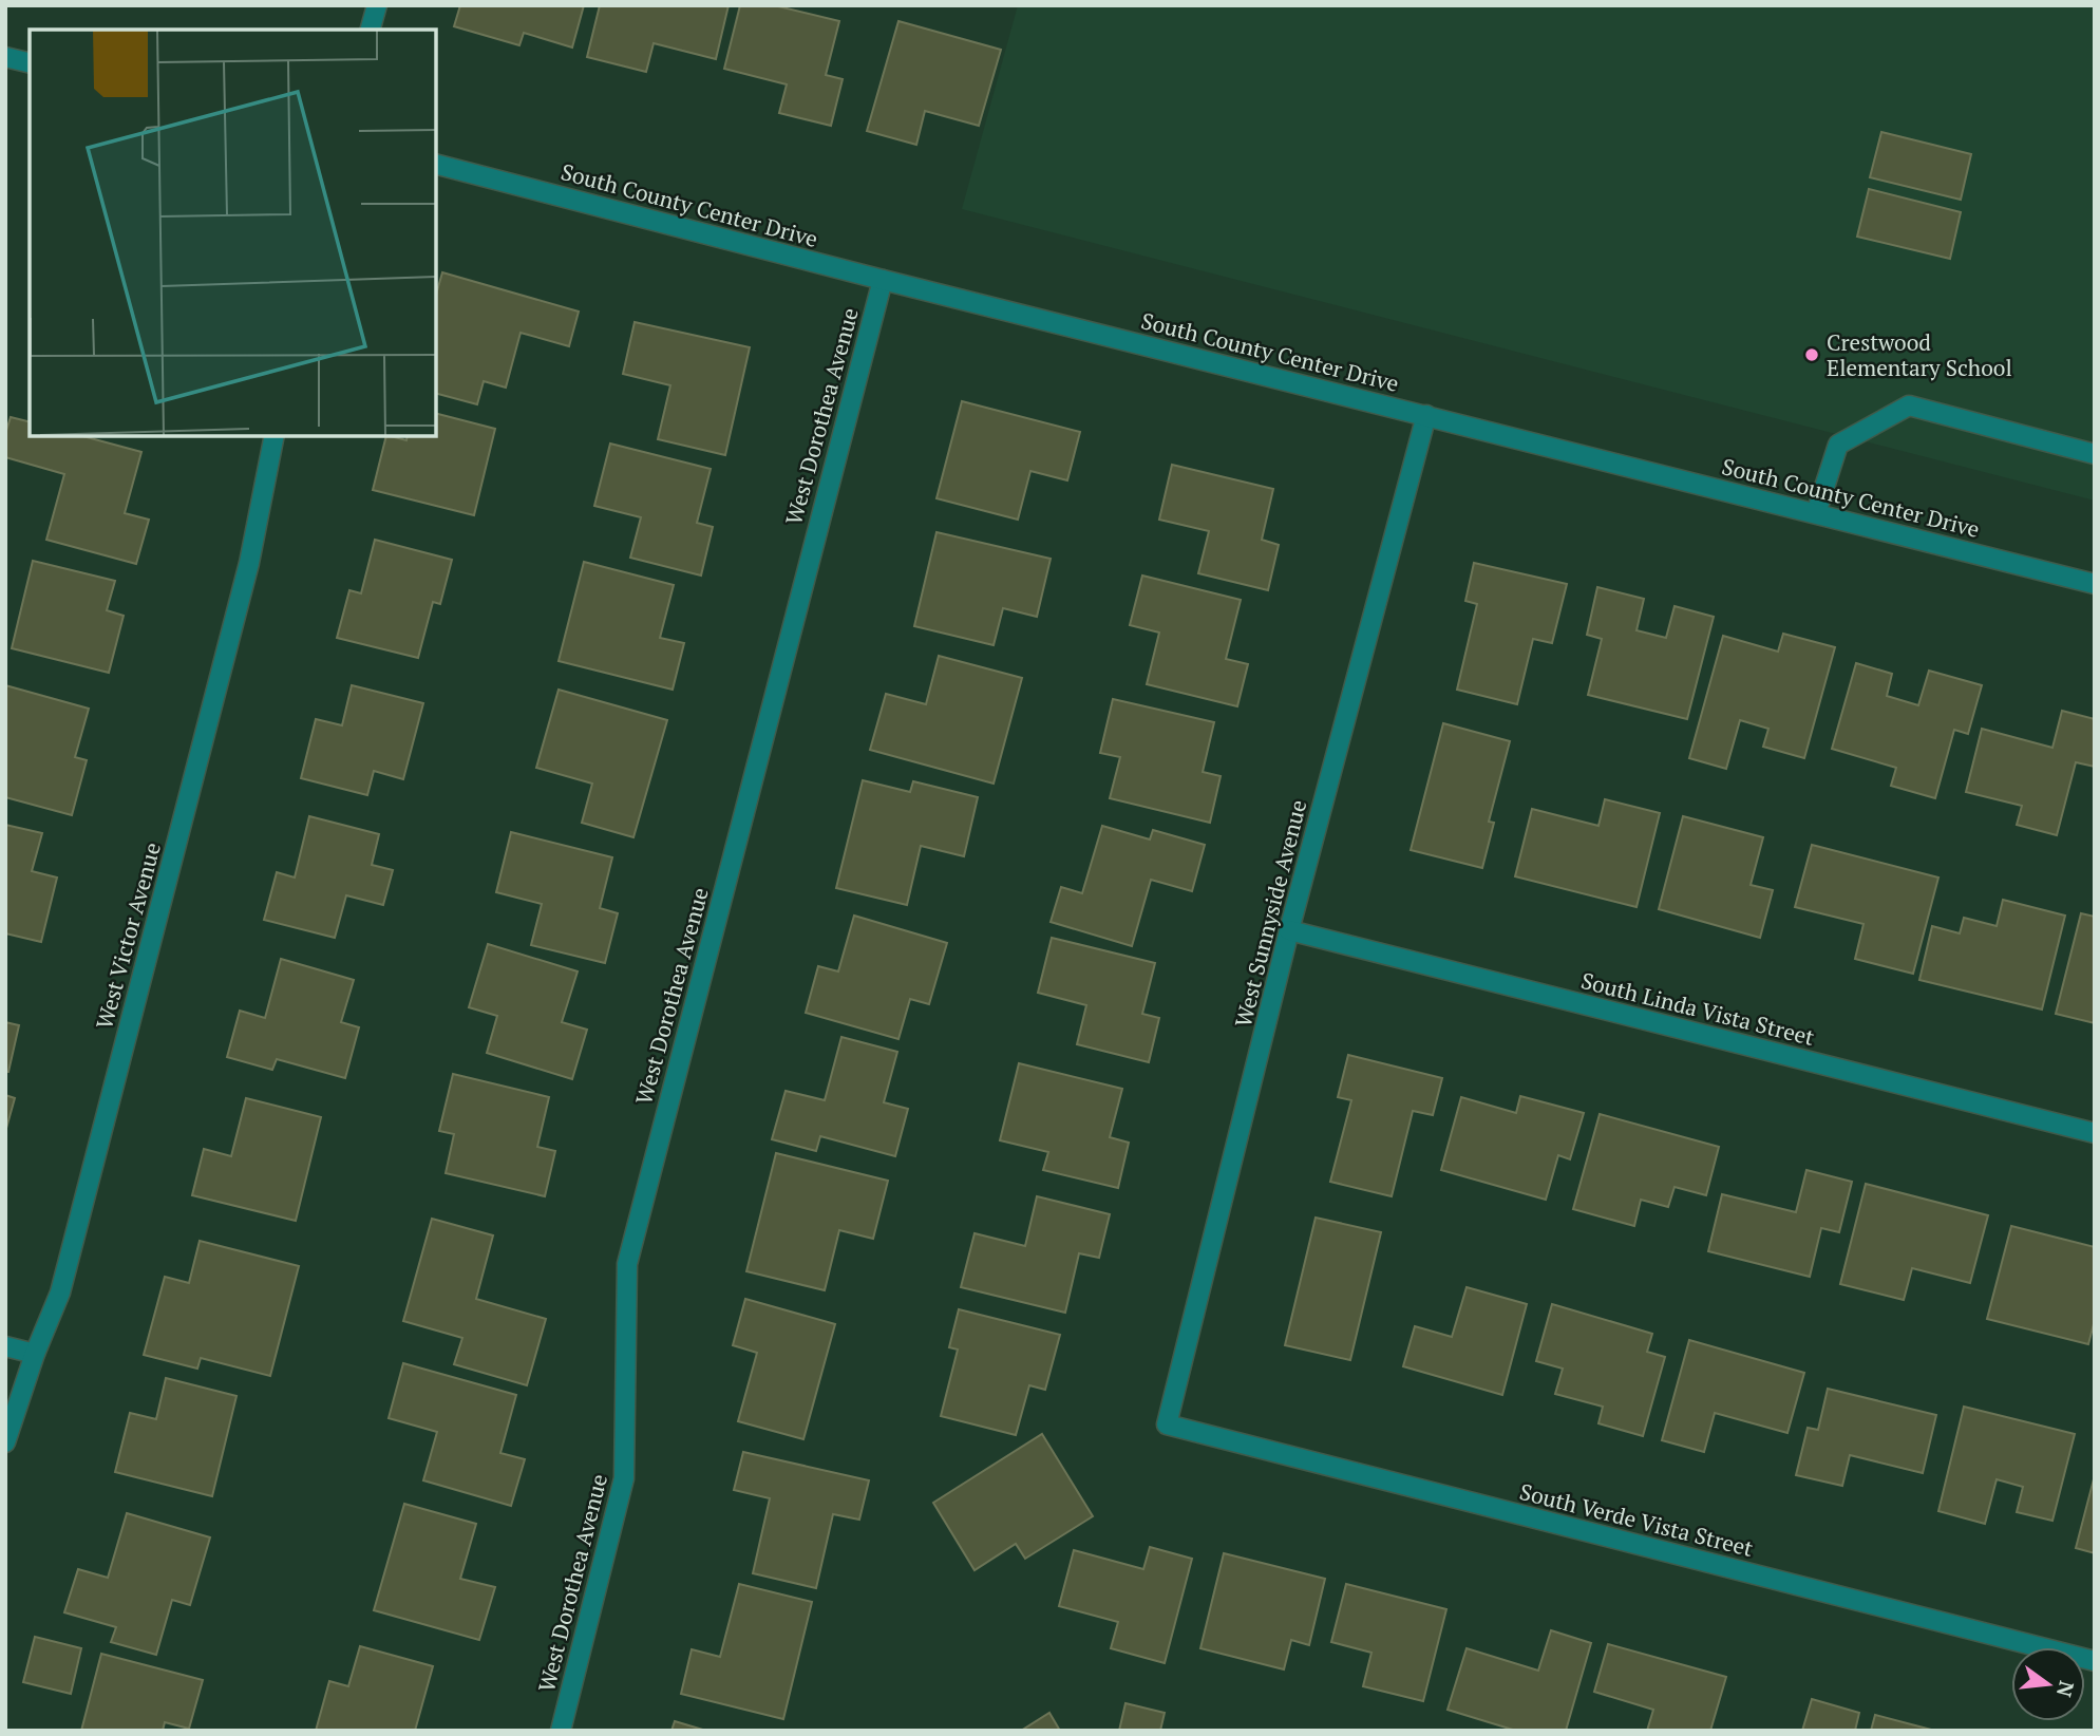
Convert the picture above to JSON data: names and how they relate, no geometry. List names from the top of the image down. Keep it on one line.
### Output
{"streets":{"street":["South County Center Drive","West Dorothea Avenue","West Sunnyside Avenue","West Victor Avenue","South Linda Vista Street","South Verde Vista Street"]},"crossings":[["South County Center Drive","West Dorothea Avenue"],["South County Center Drive","West Sunnyside Avenue"],["West Sunnyside Avenue","South Linda Vista Street"],["West Sunnyside Avenue","South Verde Vista Street"]],"places":["Crestwood Elementary School"],"north":"right"}
